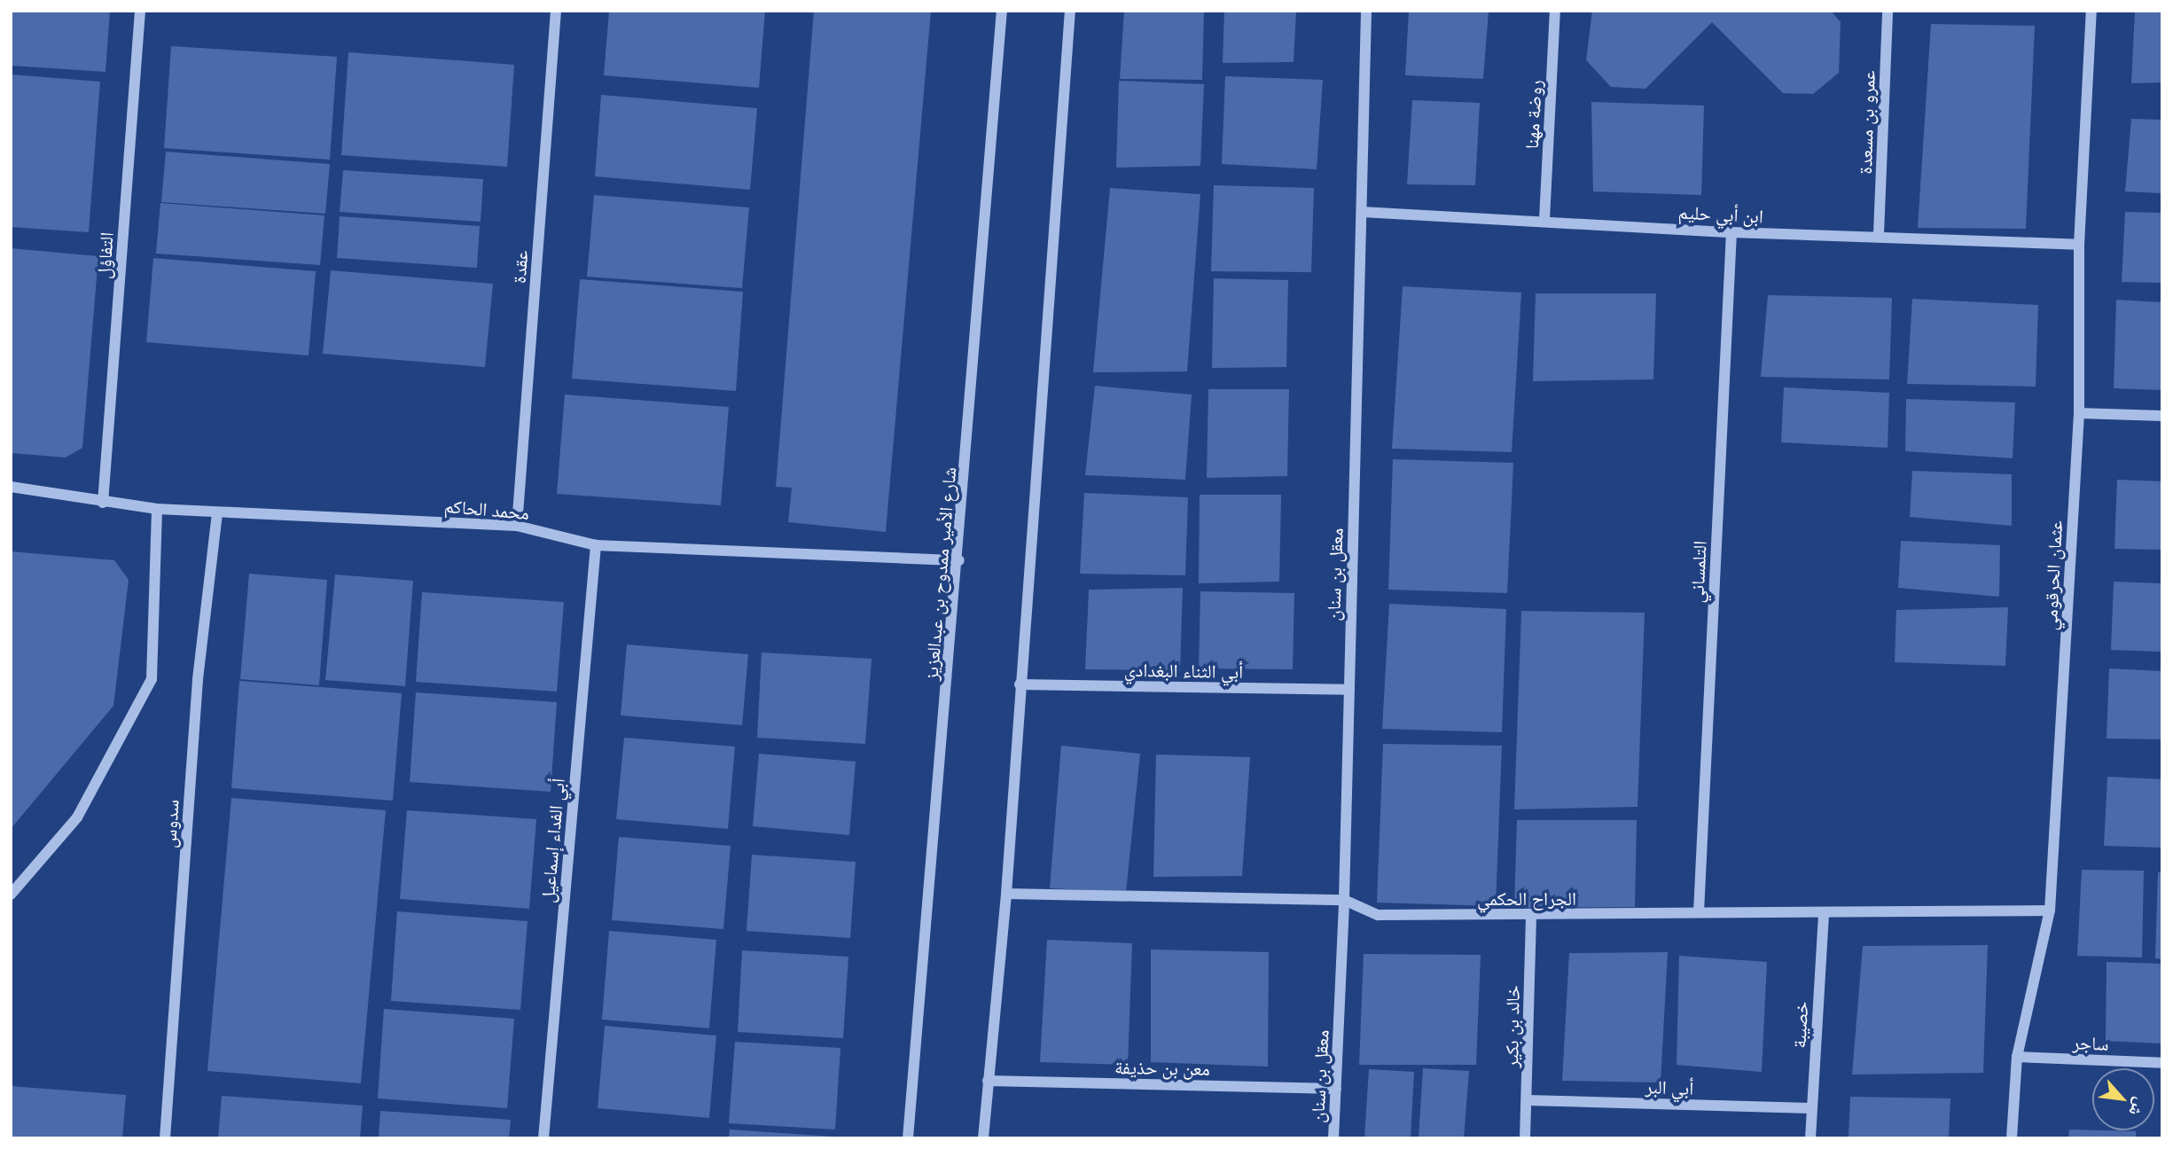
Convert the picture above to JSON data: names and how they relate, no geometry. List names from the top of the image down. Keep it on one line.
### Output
{"streets":{"street":["روضة مهنا","عمرو بن مسعدة","ابن أبي حليم","التفاؤل","عقدة","محمد الحاكم","التلمساني","شارع الأمير ممدوح بن عبدالعزيز","معقل بن سنان","عثمان الحرقومي","أبي الثناء البغدادي","سدوس","أبي الفداء إسماعيل","الجراح الحكمي","خصيبة","خالد بن بكير","ساجر","معن بن حذيفة","أبي البر"]},"crossings":[["روضة مهنا","ابن أبي حليم"],["عمرو بن مسعدة","ابن أبي حليم"],["ابن أبي حليم","التلمساني"],["ابن أبي حليم","معقل بن سنان"],["ابن أبي حليم","عثمان الحرقومي"],["التفاؤل","محمد الحاكم"],["عقدة","محمد الحاكم"],["محمد الحاكم","شارع الأمير ممدوح بن عبدالعزيز"],["محمد الحاكم","سدوس"],["محمد الحاكم","أبي الفداء إسماعيل"],["التلمساني","الجراح الحكمي"],["معقل بن سنان","أبي الثناء البغدادي"],["معقل بن سنان","الجراح الحكمي"],["معقل بن سنان","معن بن حذيفة"],["عثمان الحرقومي","الجراح الحكمي"],["عثمان الحرقومي","ساجر"],["الجراح الحكمي","خصيبة"],["الجراح الحكمي","خالد بن بكير"],["خصيبة","أبي البر"],["خالد بن بكير","أبي البر"]],"north":"bottom right"}
